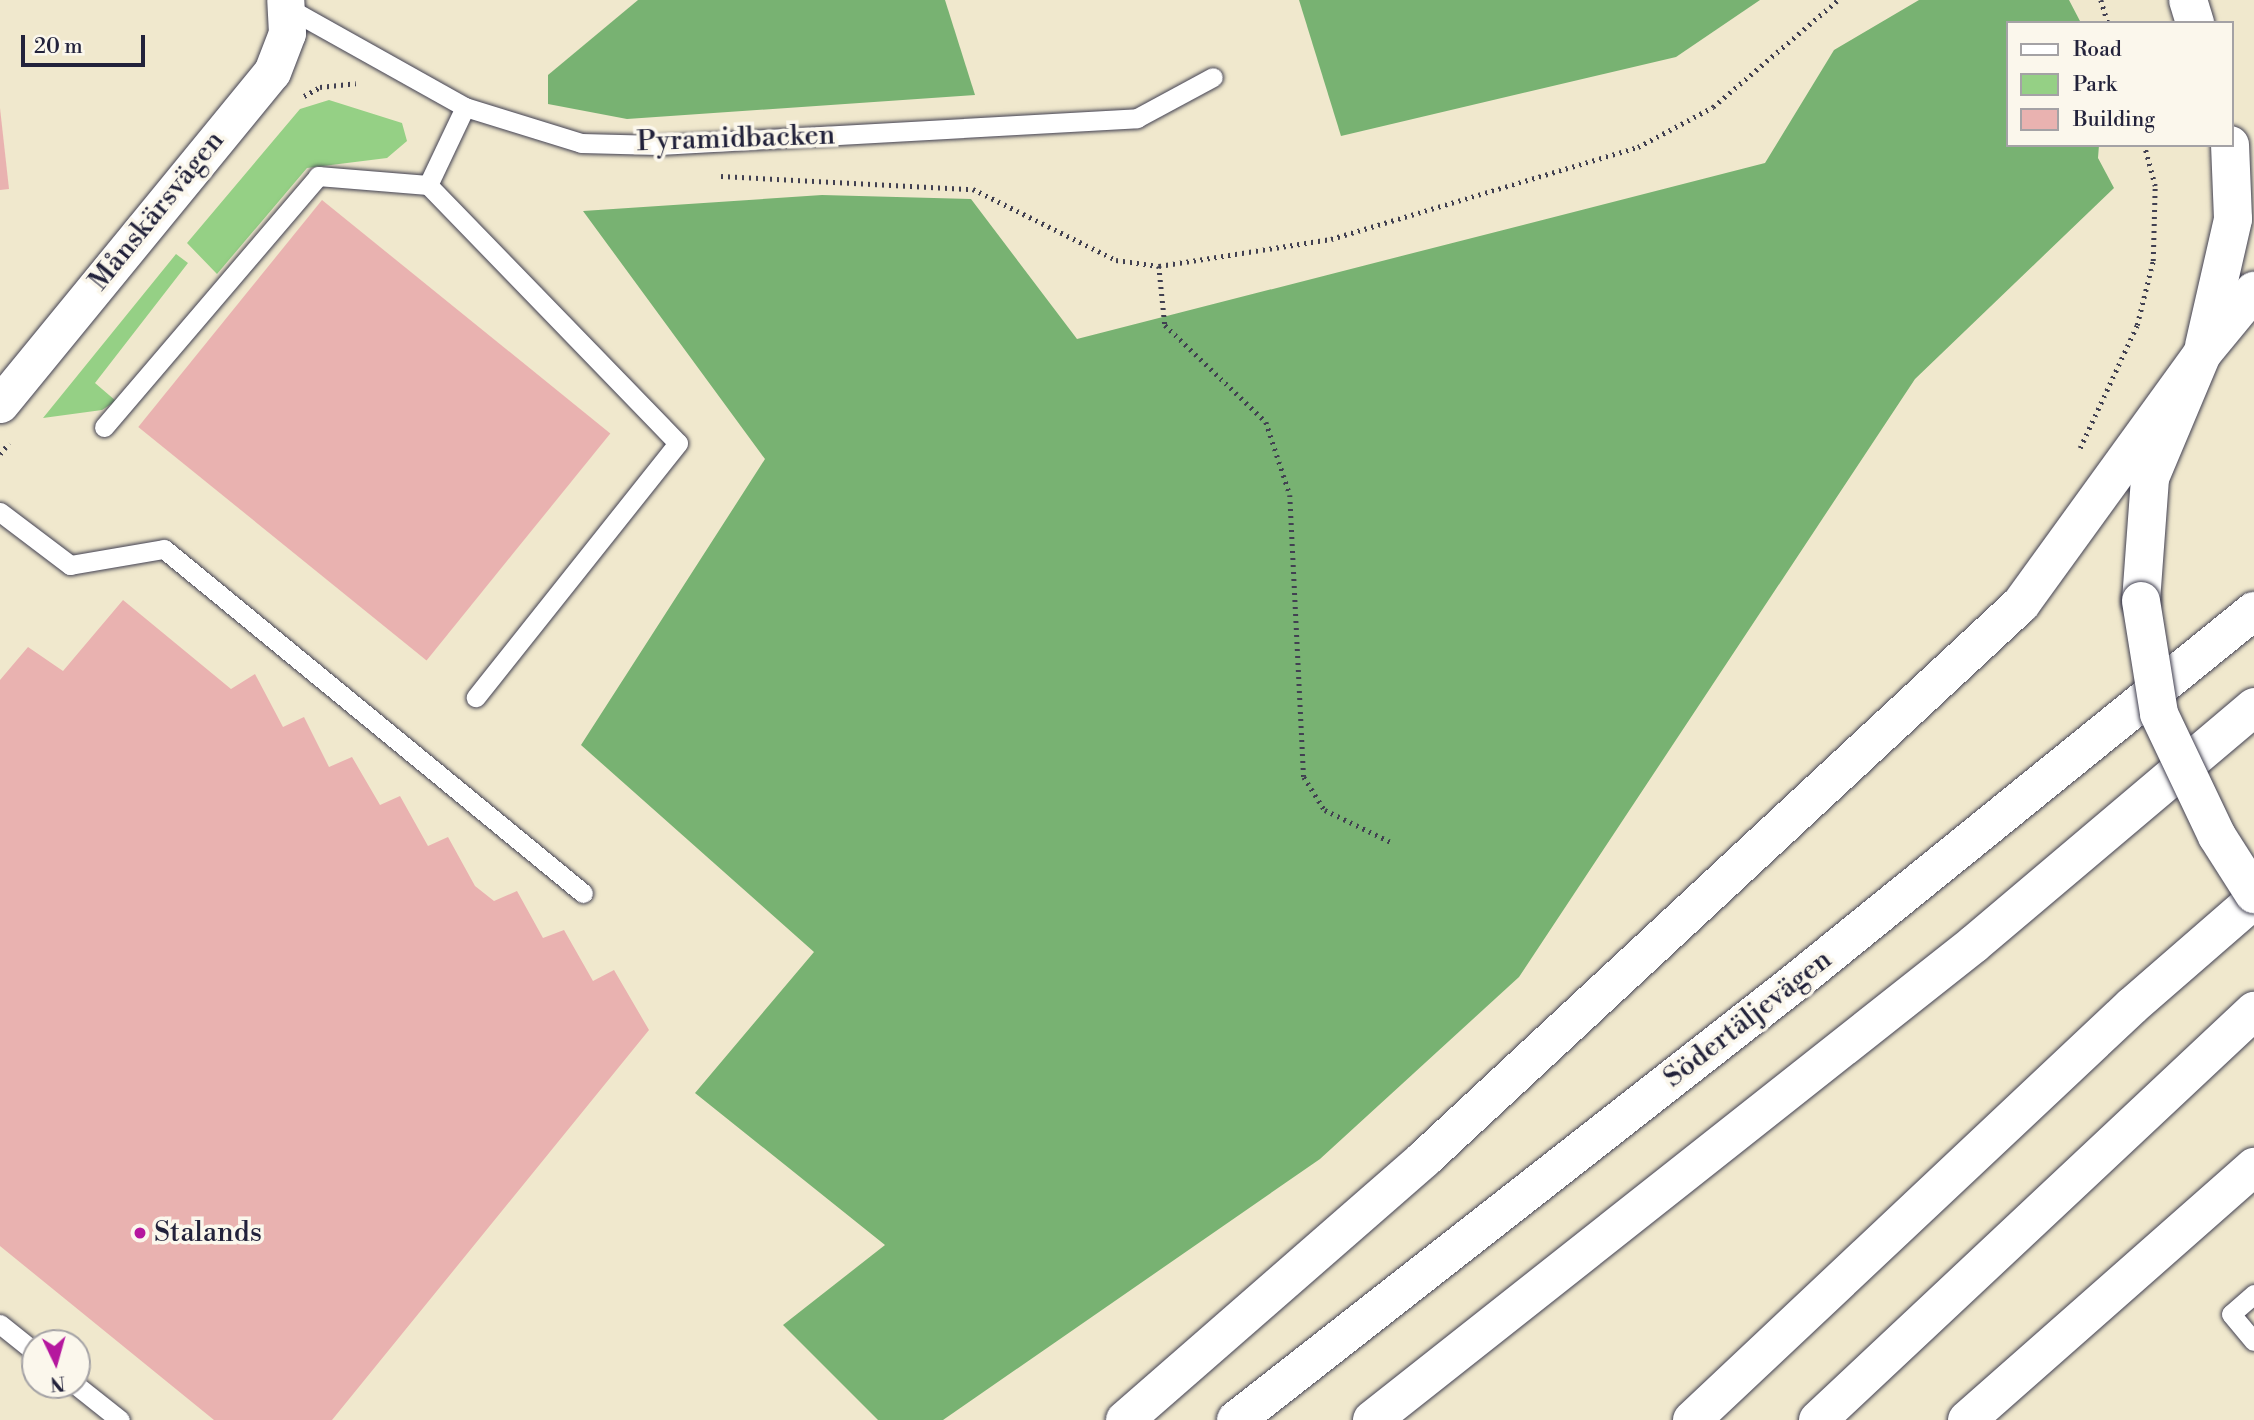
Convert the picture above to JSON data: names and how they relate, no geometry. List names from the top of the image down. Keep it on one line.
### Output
{"streets":{"main road":["Södertäljevägen"],"street":["Månskärsvägen"],"lane":["Pyramidbacken"]},"crossings":[["Pyramidbacken","Månskärsvägen"]],"places":["Stalands"],"legend":["Road","Park","Building"],"scale_bar":"20 m","north":"bottom"}
